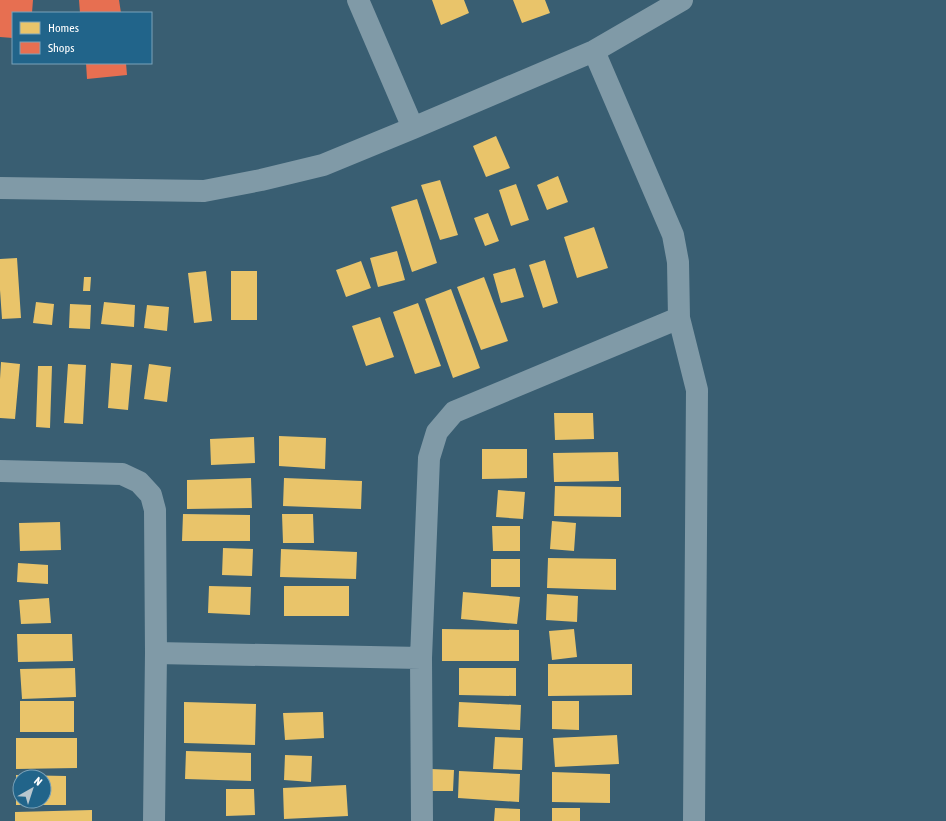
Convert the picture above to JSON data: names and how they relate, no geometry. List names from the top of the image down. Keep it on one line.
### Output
{"legend":["Homes","Shops"],"north":"top right"}
